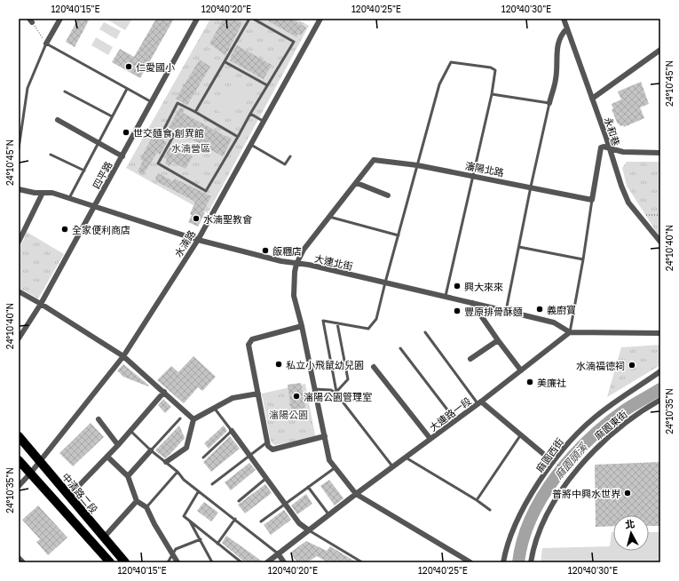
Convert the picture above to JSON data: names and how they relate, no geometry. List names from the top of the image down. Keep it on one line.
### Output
{"streets":{"main road":["中清路二段"],"street":["永和巷","瀋陽北路","四平路","水湳路","大連北街","大連路一段","麻園東街","麻園西街"]},"crossings":[["四平路","大連北街"],["水湳路","大連北街"],["水湳路","中清路二段"],["大連北街","大連路一段"]],"water":["麻園頭溪"],"parks":["水湳營區","瀋陽公園"],"places":["仁愛國小","世交麵食 創異館","水湳聖教會","全家便利商店","飯糰店","興大來來","義廚寶","豐原排骨酥麵","私立小飛鼠幼兒園","水湳福德祠","美廉社","瀋陽公園管理室","普將中興水世界"],"north":"top","coordinates":["120°40'15\"E","120°40'20\"E","120°40'25\"E","120°40'30\"E","24°10'45\"N","24°10'40\"N","24°10'35\"N"]}
